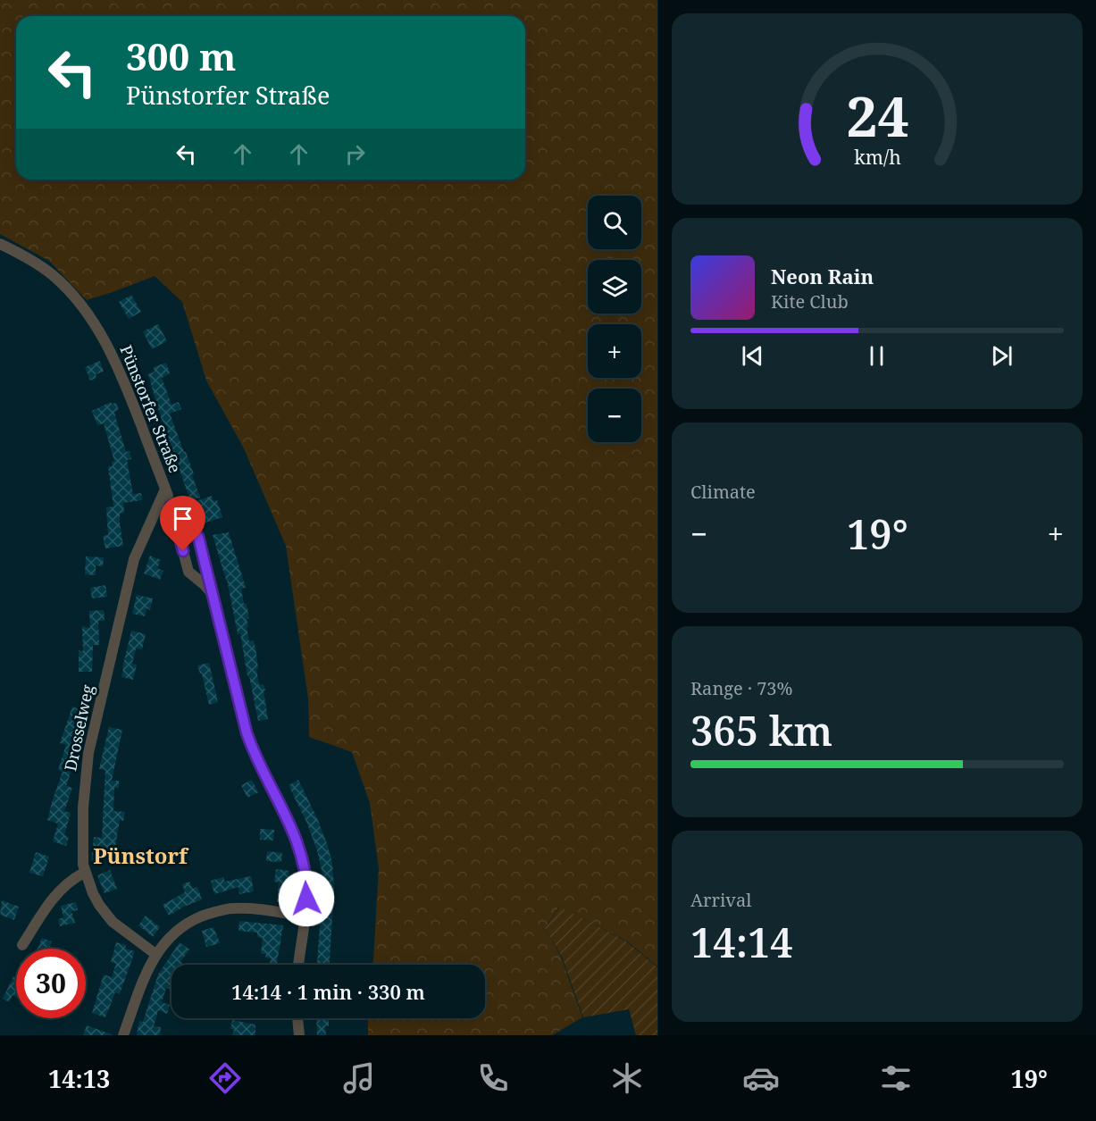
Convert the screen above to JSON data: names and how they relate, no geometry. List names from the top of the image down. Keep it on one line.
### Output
{"streets":{"street":["Pünstorfer Straße","Drosselweg"]},"crossings":[["Pünstorfer Straße","Drosselweg"]],"districts":["Pünstorf"],"page":{"turn":["300 m","Pünstorfer Straße"],"map_buttons":["+","−"],"song":["Neon Rain","Kite Club"],"tile":["Climate",["Range · 73%","365 km"],["Arrival","14:14"]],"heat":["−","19°","+"],"limit":"30","trip":"14:14 · 1 min · 330 m","tabs":["14:13","19°"],"gauge":["24","km/h"]}}
